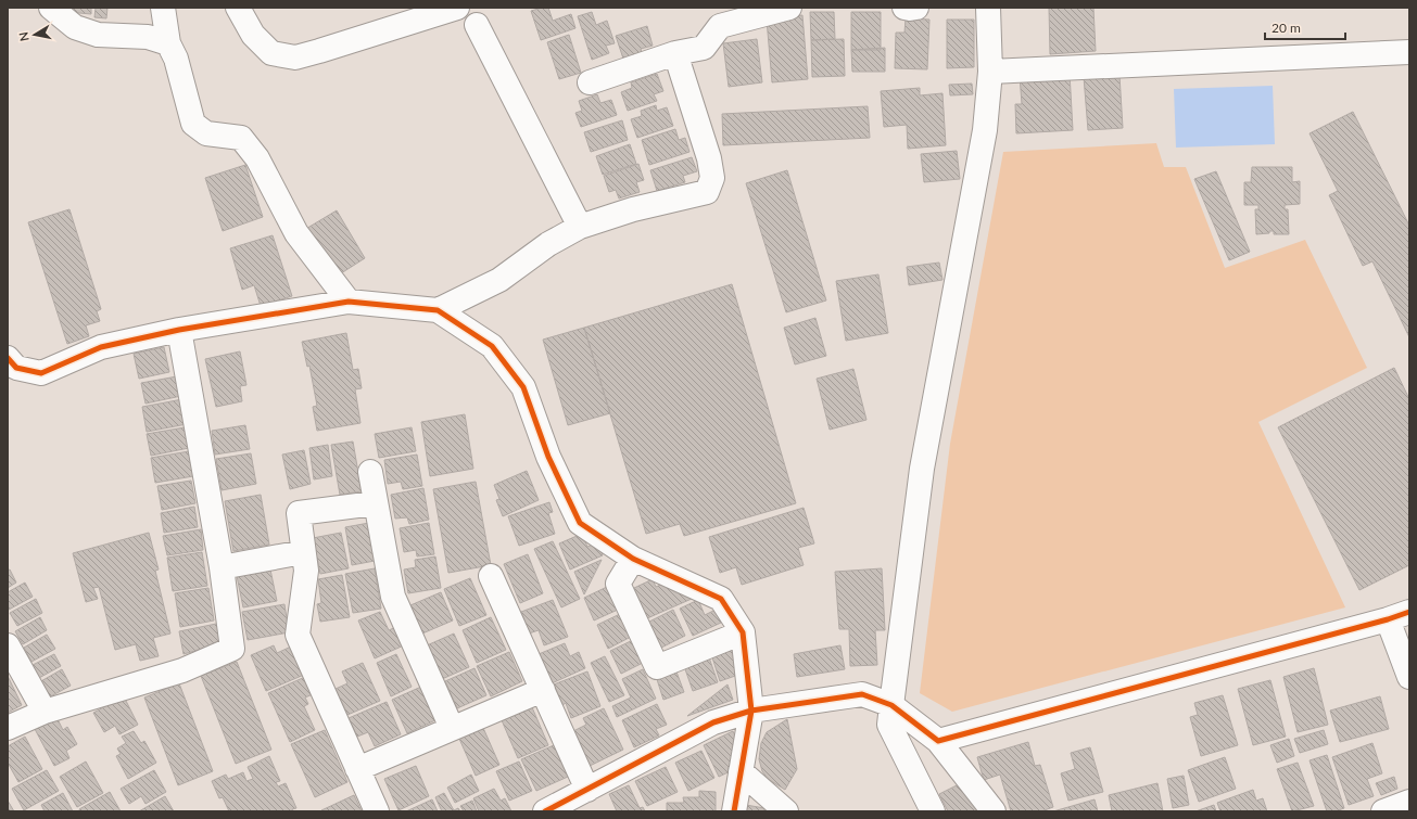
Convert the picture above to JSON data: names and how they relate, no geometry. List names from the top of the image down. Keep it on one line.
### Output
{"scale_bar":"20 m","north":"left"}
